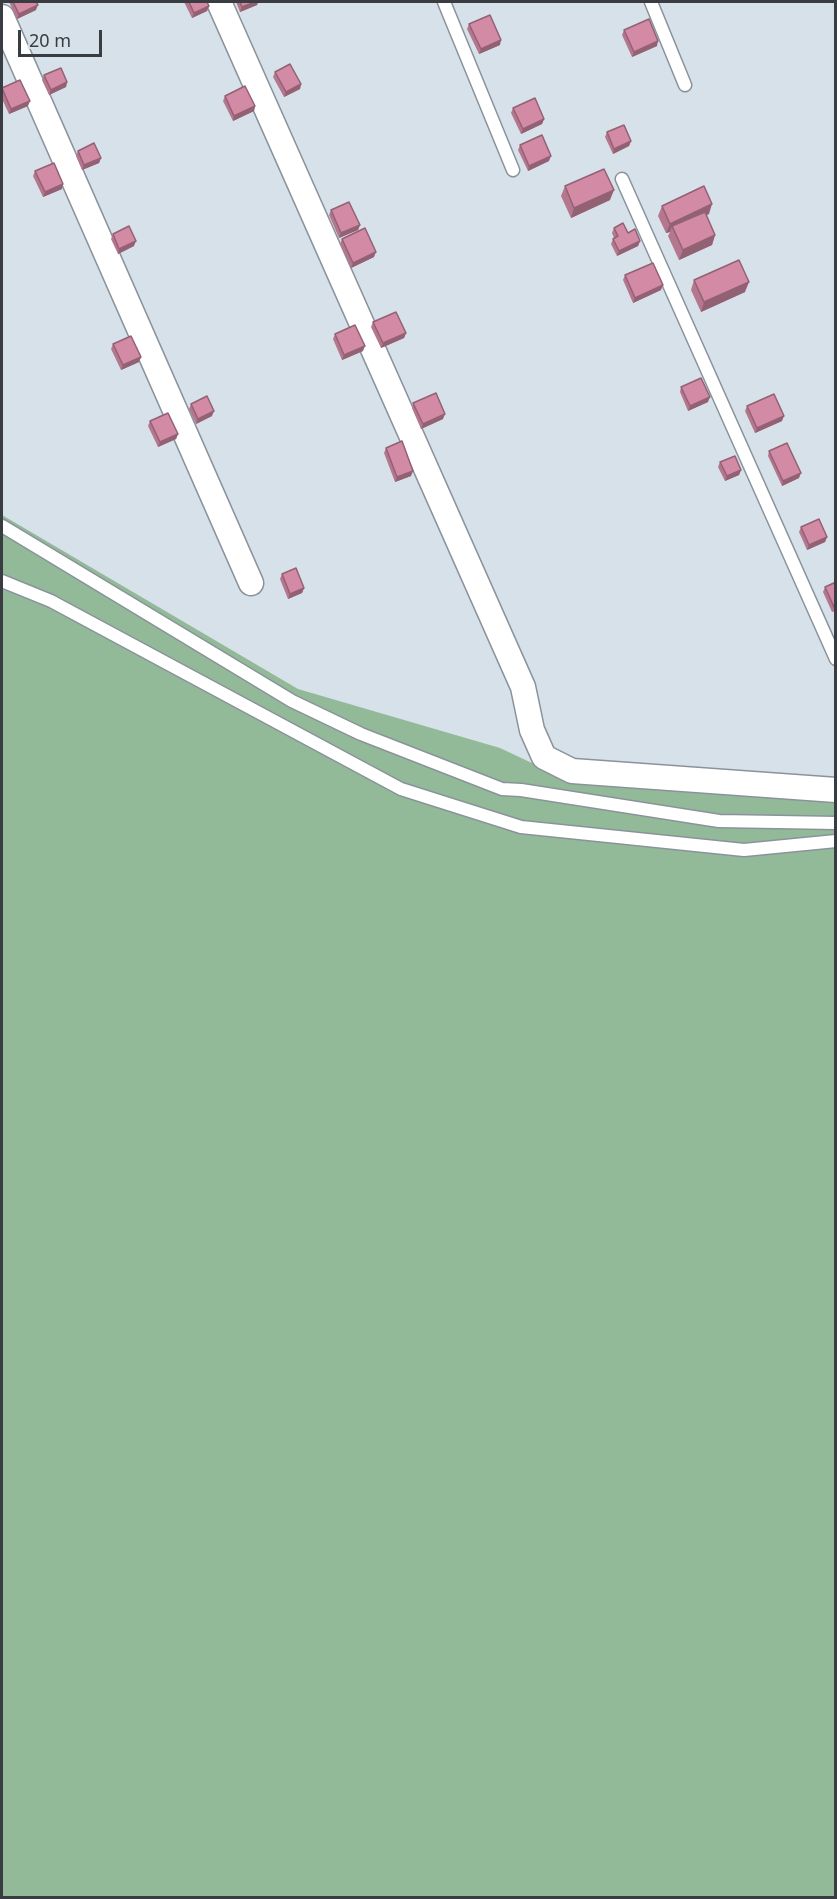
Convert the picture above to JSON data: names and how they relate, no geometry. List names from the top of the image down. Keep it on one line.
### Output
{"scale_bar":"20 m"}
